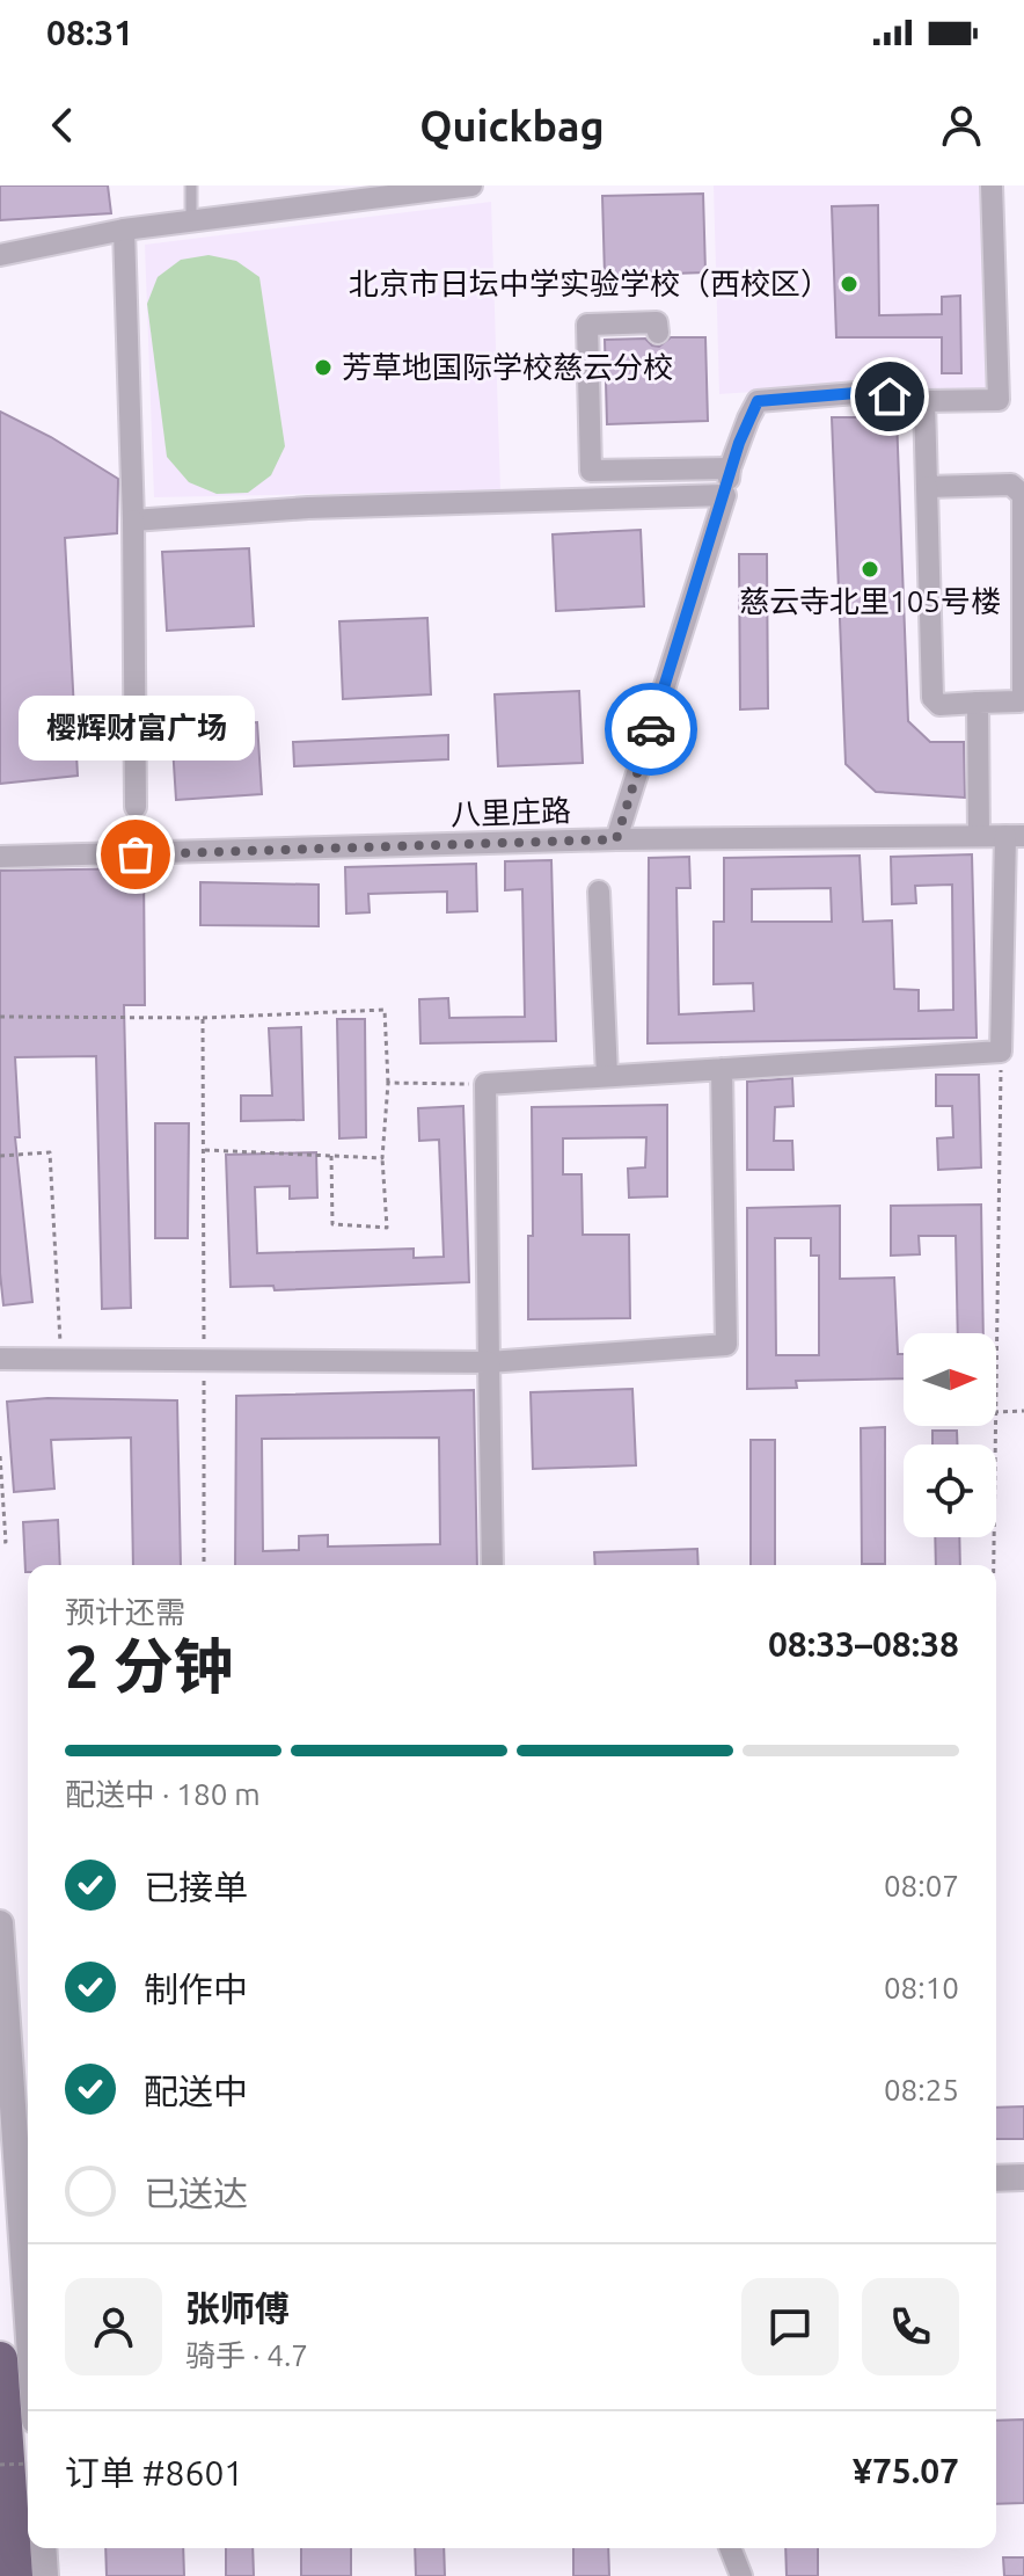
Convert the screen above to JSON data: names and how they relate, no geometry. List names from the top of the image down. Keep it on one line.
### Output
{"streets":{"street":["八里庄路"]},"places":["北京市日坛中学实验学校（西校区）","芳草地国际学校慈云分校","慈云寺北里105号楼","樱辉财富广场"],"north":"right","page":{"status":"08:31","header":"Quickbag","bubble":"樱辉财富广场","heading":["2 分钟","预计还需","08:33–08:38"],"panel":["张师傅","骑手 · 4.7","订单 #8601","¥75.07"],"bar":"配送中 · 180 m","list":[["已接单","08:07"],["制作中","08:10"],["配送中","08:25"],"已送达"]}}
